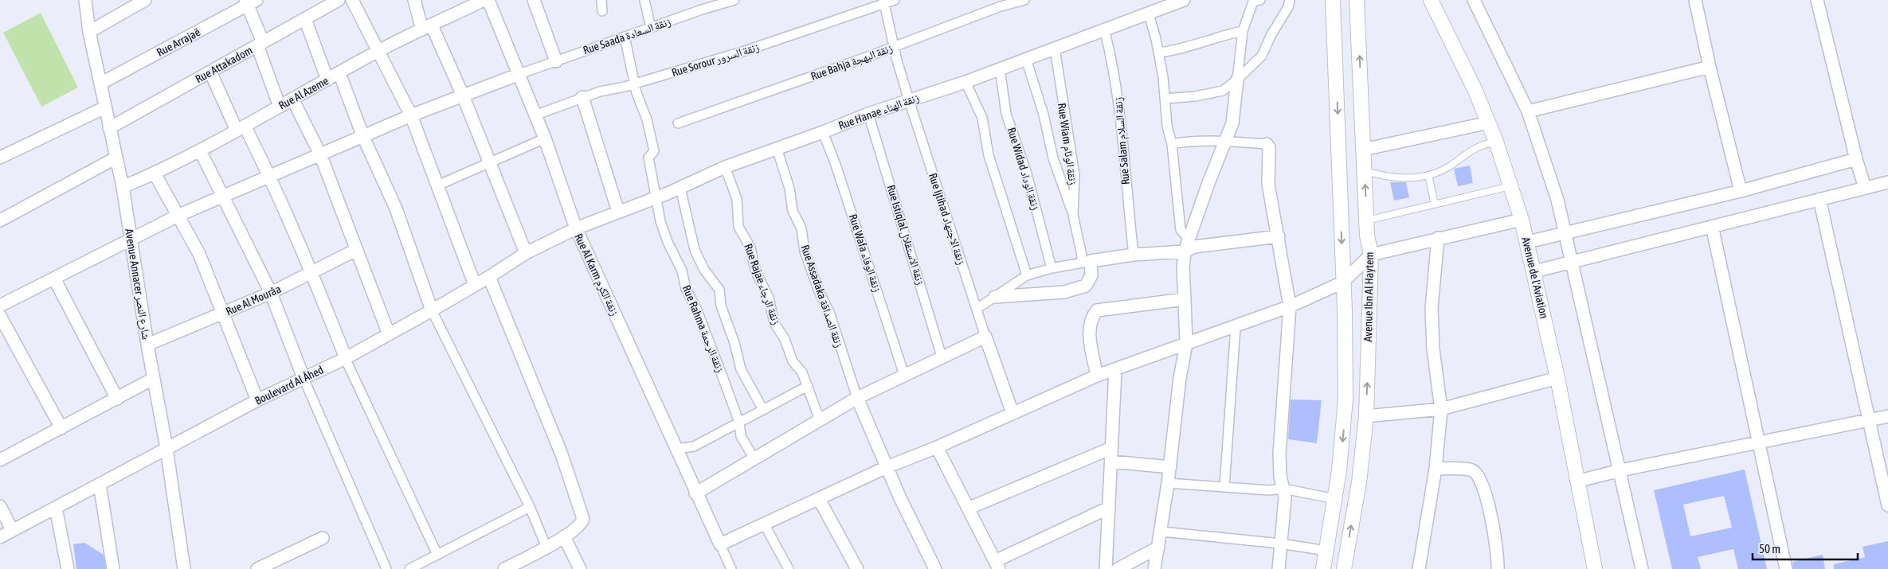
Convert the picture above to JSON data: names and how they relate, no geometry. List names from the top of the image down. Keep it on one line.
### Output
{"streets":{"street":["Rue Saada زنقة السعادة","Rue Arrajaë","Rue Sorour زنقة السرور","Rue Bahja زنقة البهجة","Rue Attakadom","Rue Al Azeme","Rue Hanae زنقة الهناء","Rue Salam زنقة السلام","Rue Wiam زنقة الوئام","Rue Widad زنقة الوداد","Rue Ijtihad زنقة الاجتهاد","Rue Istiqlal زنقة الاستقلال","Rue Wafa زنقة الوفاء","Rue Al Karm زنقة الكرم","Avenue de l'Aviation","Avenue Annacer شارع النصر","Rue Rajae زنقة الرجاء","Rue Assadaka زنقة الصداقة","Avenue Ibn Al Haytem","Rue Al Mourâa","Rue Rahma زنقة الرحمة","Boulevard Al Âhed"]},"crossings":[["Rue Saada زنقة السعادة","Rue Al Karm زنقة الكرم"],["Rue Arrajaë","Avenue Annacer شارع النصر"],["Rue Sorour زنقة السرور","Rue Ijtihad زنقة الاجتهاد"],["Rue Sorour زنقة السرور","Rue Al Karm زنقة الكرم"],["Rue Sorour زنقة السرور","Rue Rahma زنقة الرحمة"],["Rue Bahja زنقة البهجة","Rue Ijtihad زنقة الاجتهاد"],["Rue Attakadom","Avenue Annacer شارع النصر"],["Rue Al Azeme","Avenue Annacer شارع النصر"],["Rue Hanae زنقة الهناء","Rue Salam زنقة السلام"],["Rue Hanae زنقة الهناء","Rue Wiam زنقة الوئام"],["Rue Hanae زنقة الهناء","Rue Widad زنقة الوداد"],["Rue Hanae زنقة الهناء","Rue Ijtihad زنقة الاجتهاد"],["Rue Hanae زنقة الهناء","Rue Istiqlal زنقة الاستقلال"],["Rue Hanae زنقة الهناء","Rue Wafa زنقة الوفاء"],["Rue Hanae زنقة الهناء","Rue Al Karm زنقة الكرم"],["Rue Hanae زنقة الهناء","Rue Rajae زنقة الرجاء"],["Rue Hanae زنقة الهناء","Rue Assadaka زنقة الصداقة"],["Rue Hanae زنقة الهناء","Rue Rahma زنقة الرحمة"],["Rue Hanae زنقة الهناء","Boulevard Al Âhed"],["Rue Al Karm زنقة الكرم","Boulevard Al Âhed"],["Avenue Annacer شارع النصر","Rue Al Mourâa"],["Avenue Annacer شارع النصر","Boulevard Al Âhed"]],"scale_bar":"50 m"}
